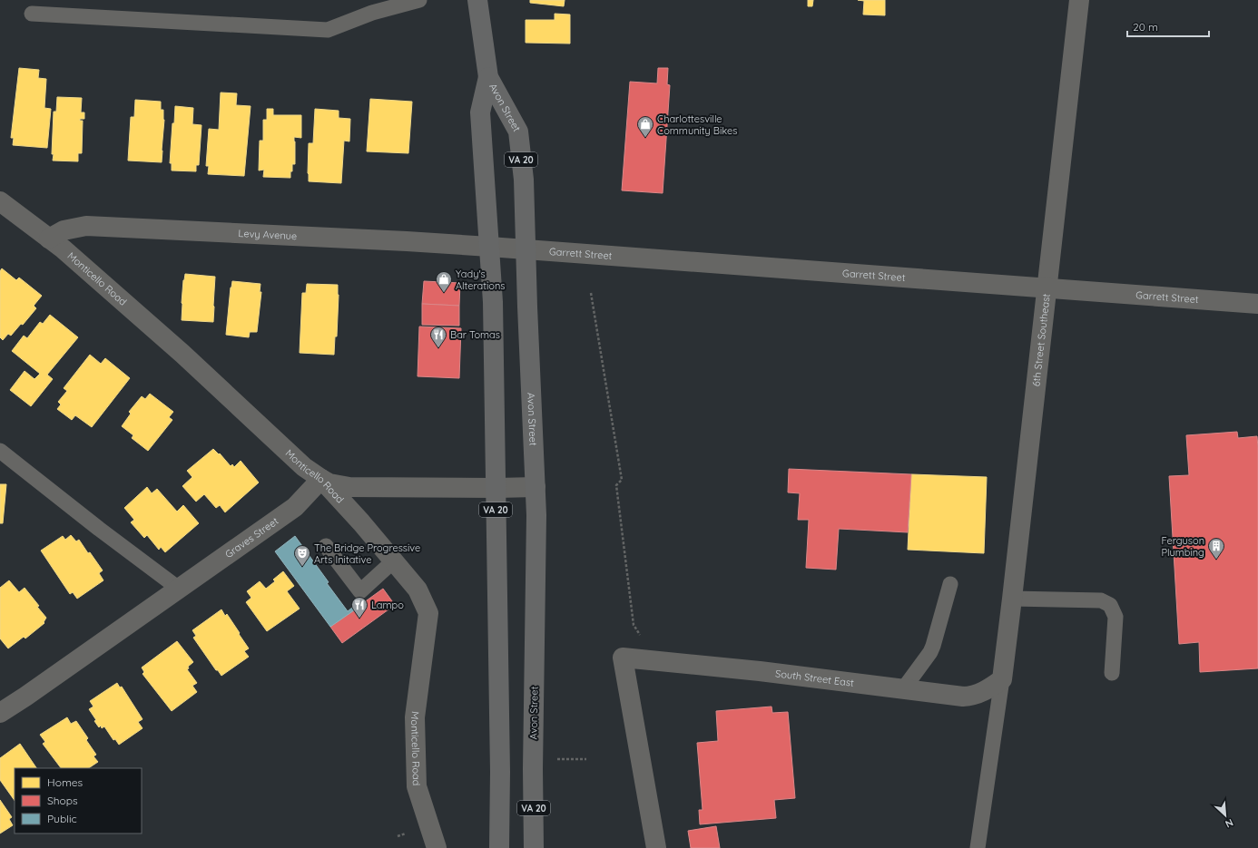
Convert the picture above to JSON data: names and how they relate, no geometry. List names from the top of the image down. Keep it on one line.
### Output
{"streets":{"main road":["Avon Street","VA 20"],"street":["Levy Avenue","Garrett Street","Monticello Road","6th Street Southeast","Graves Street","South Street East"]},"crossings":[["Avon Street","Levy Avenue"],["Avon Street","Garrett Street"],["Levy Avenue","Garrett Street"],["Levy Avenue","Monticello Road"],["Garrett Street","6th Street Southeast"],["Monticello Road","Graves Street"],["6th Street Southeast","South Street East"]],"places":{"shop":["Charlottesville Community Bikes","Yady's Alterations"],"restaurant":["Bar Tomas","Lampo"],"building":["Ferguson Plumbing"],"theatre":["The Bridge Progressive Arts Initative"]},"legend":["Homes","Shops","Public"],"scale_bar":"20 m","north":"bottom right"}
